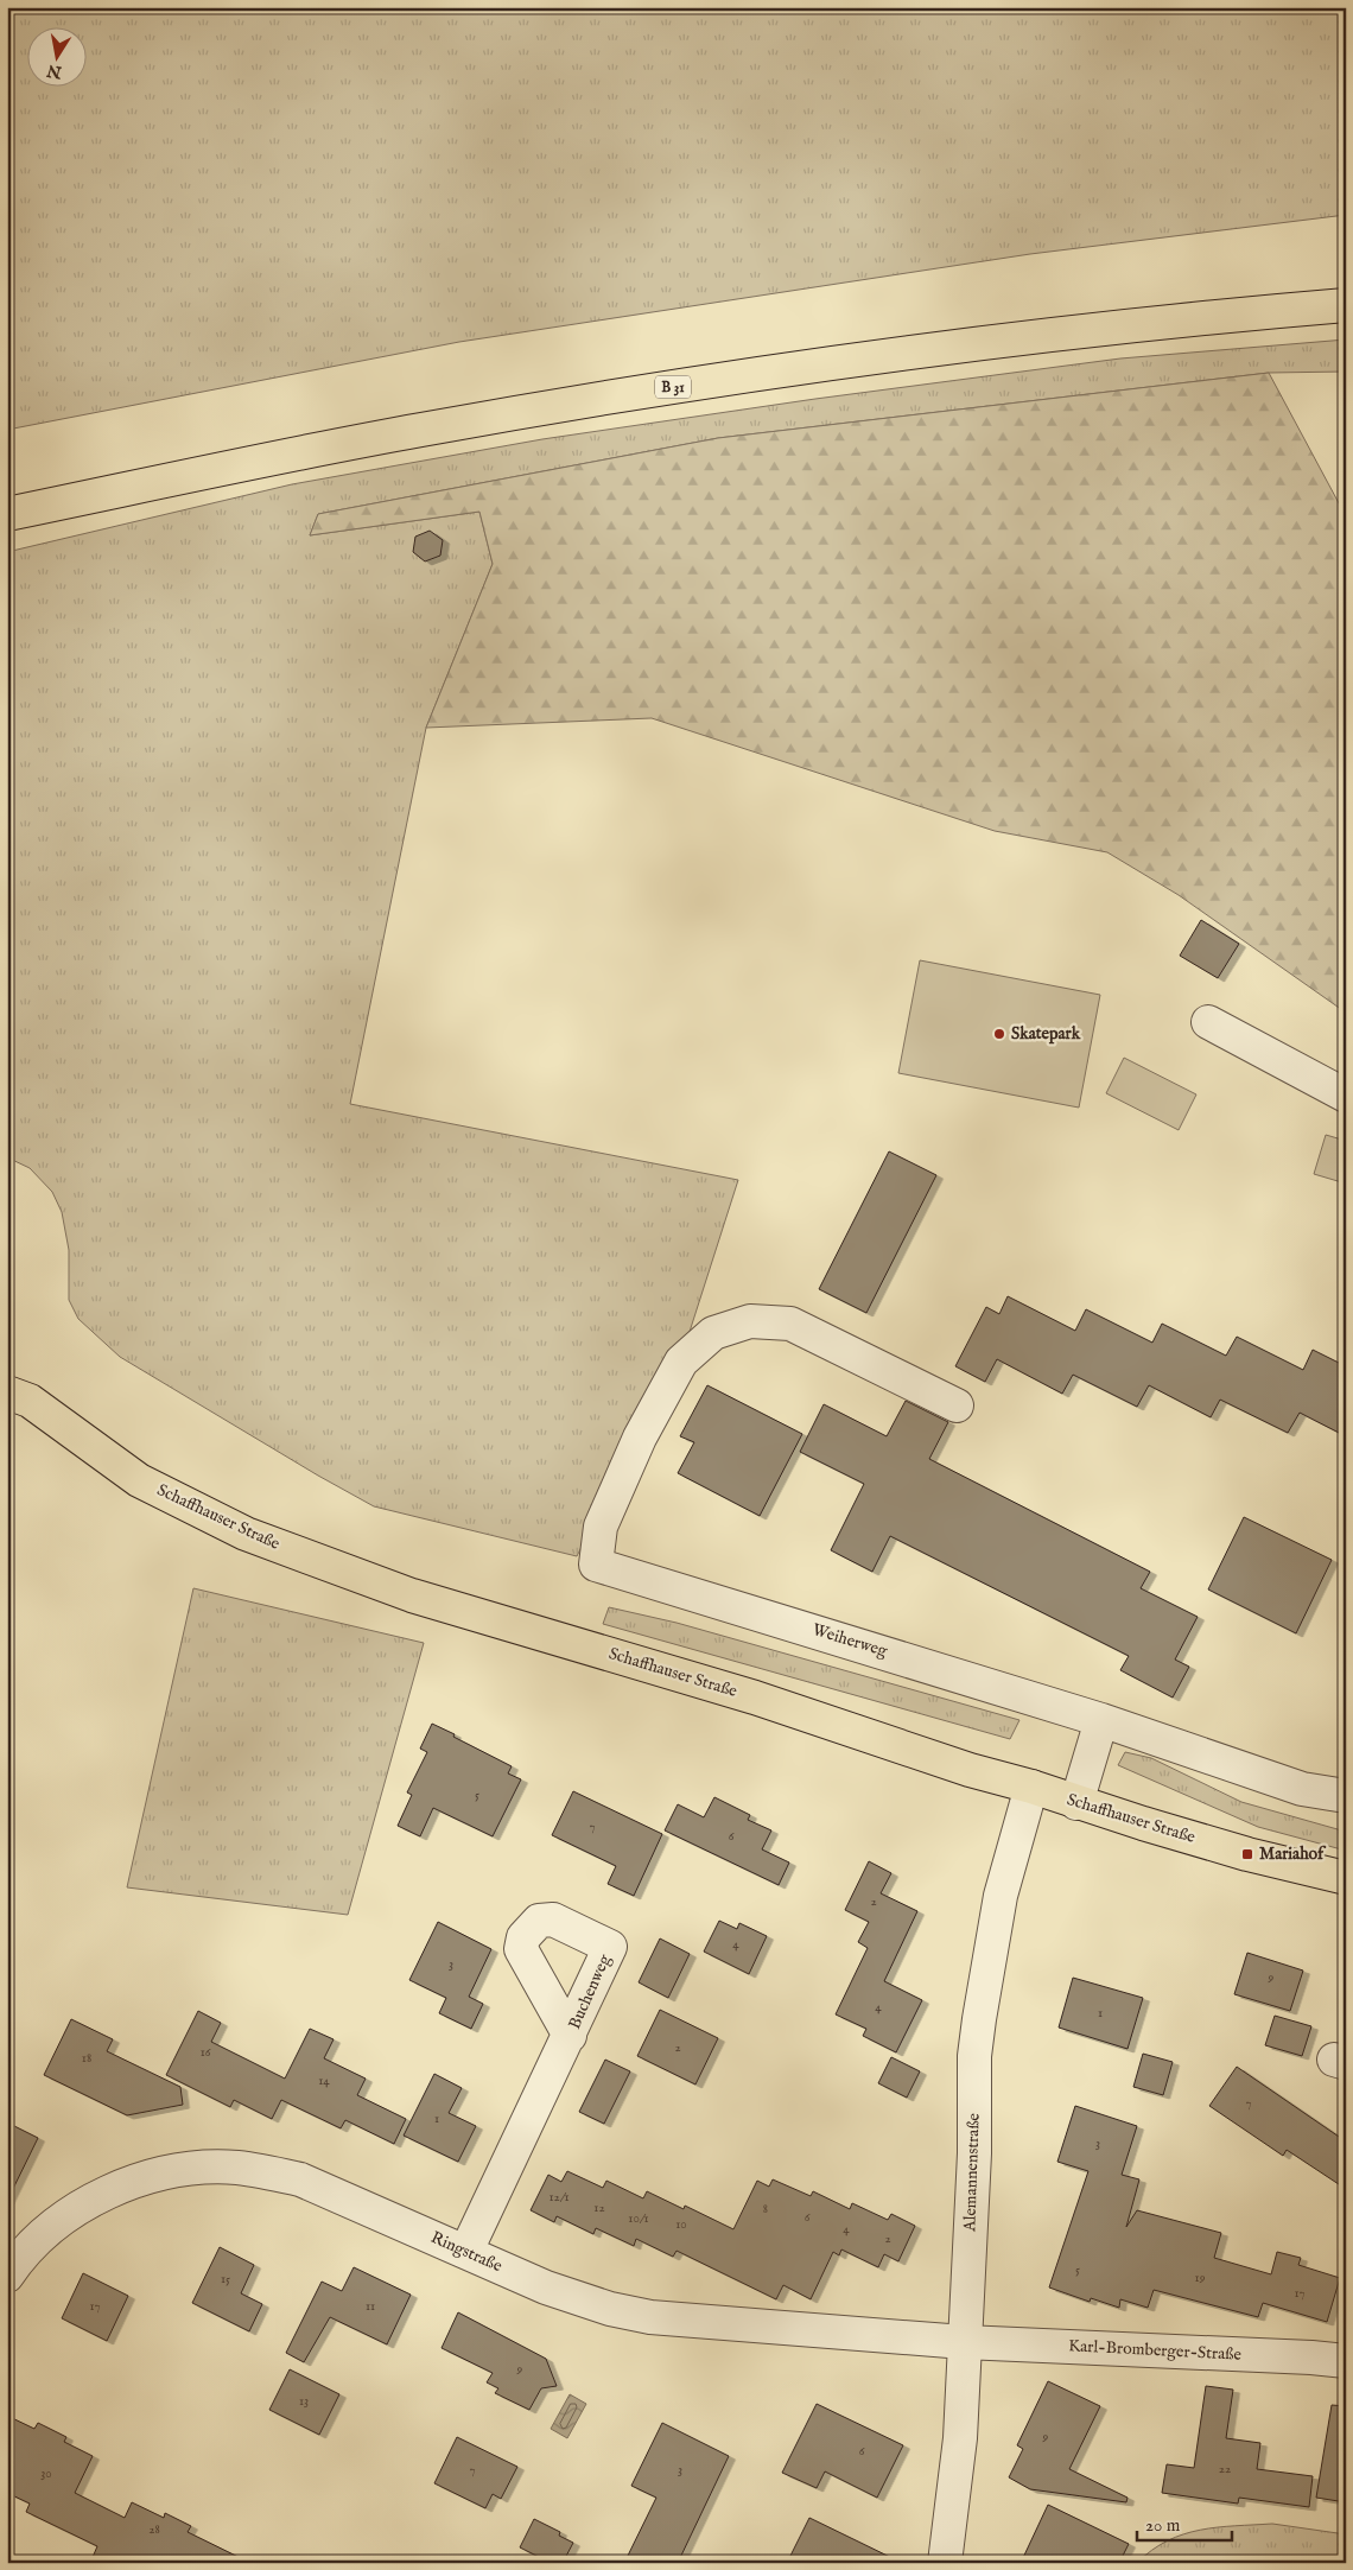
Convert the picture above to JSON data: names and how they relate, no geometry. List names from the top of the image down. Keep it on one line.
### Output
{"streets":{"main road":["B 31","Schaffhauser Straße"],"street":["Weiherweg","Buchenweg","Alemannenstraße","Ringstraße","Karl-Bromberger-Straße"]},"crossings":[["Schaffhauser Straße","Alemannenstraße"],["Buchenweg","Ringstraße"],["Alemannenstraße","Ringstraße"],["Alemannenstraße","Karl-Bromberger-Straße"],["Ringstraße","Karl-Bromberger-Straße"]],"places":{"other":["Skatepark"],"transit":["Mariahof"]},"house_numbers":["5","7","6","2","4","3","9","4","1","2","16","18","14","7","1","3","12/1","12","8","6","10/1","10","4","2","5","19","15","17","17","11","9","13","9","6","22","7","3","30","28"],"scale_bar":"20 m","north":"bottom"}
